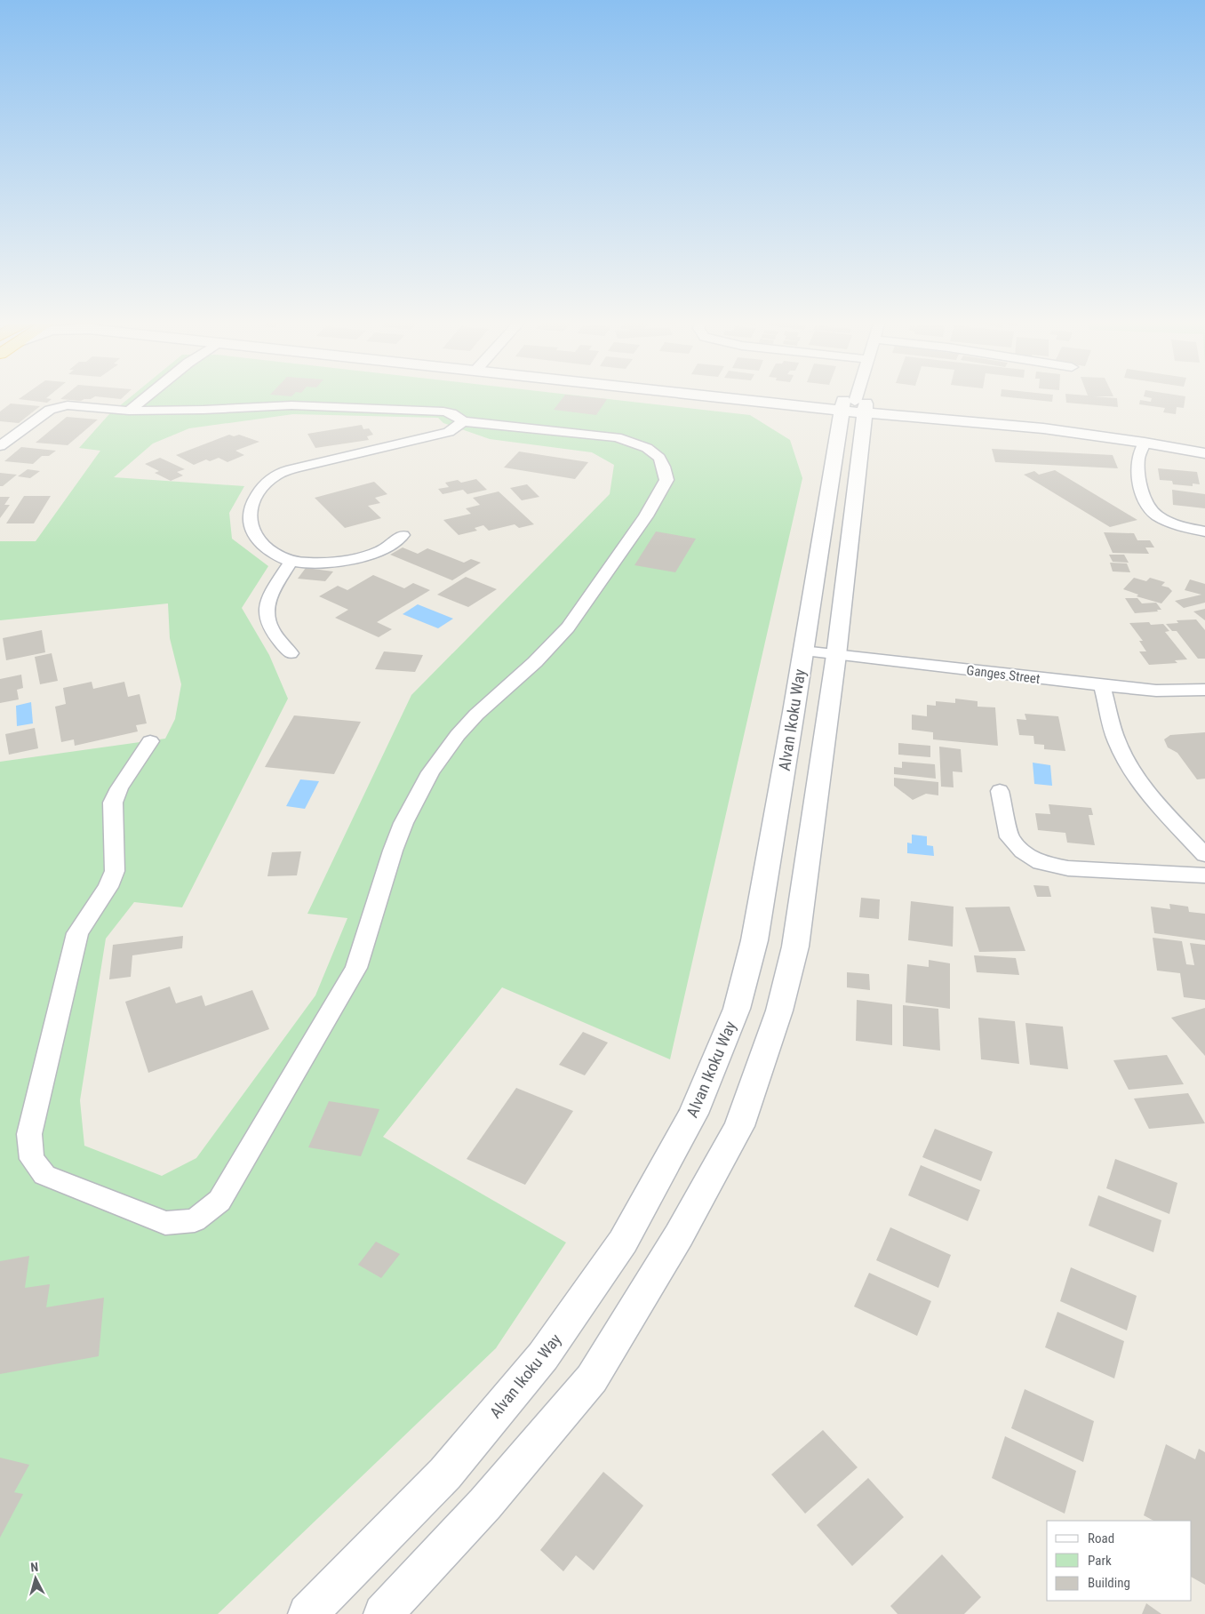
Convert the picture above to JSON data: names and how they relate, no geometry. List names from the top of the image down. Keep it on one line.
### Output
{"streets":{"street":["Ganges Street","Alvan Ikoku Way"]},"crossings":[["Ganges Street","Alvan Ikoku Way"]],"legend":["Road","Park","Building"],"north":"top"}
